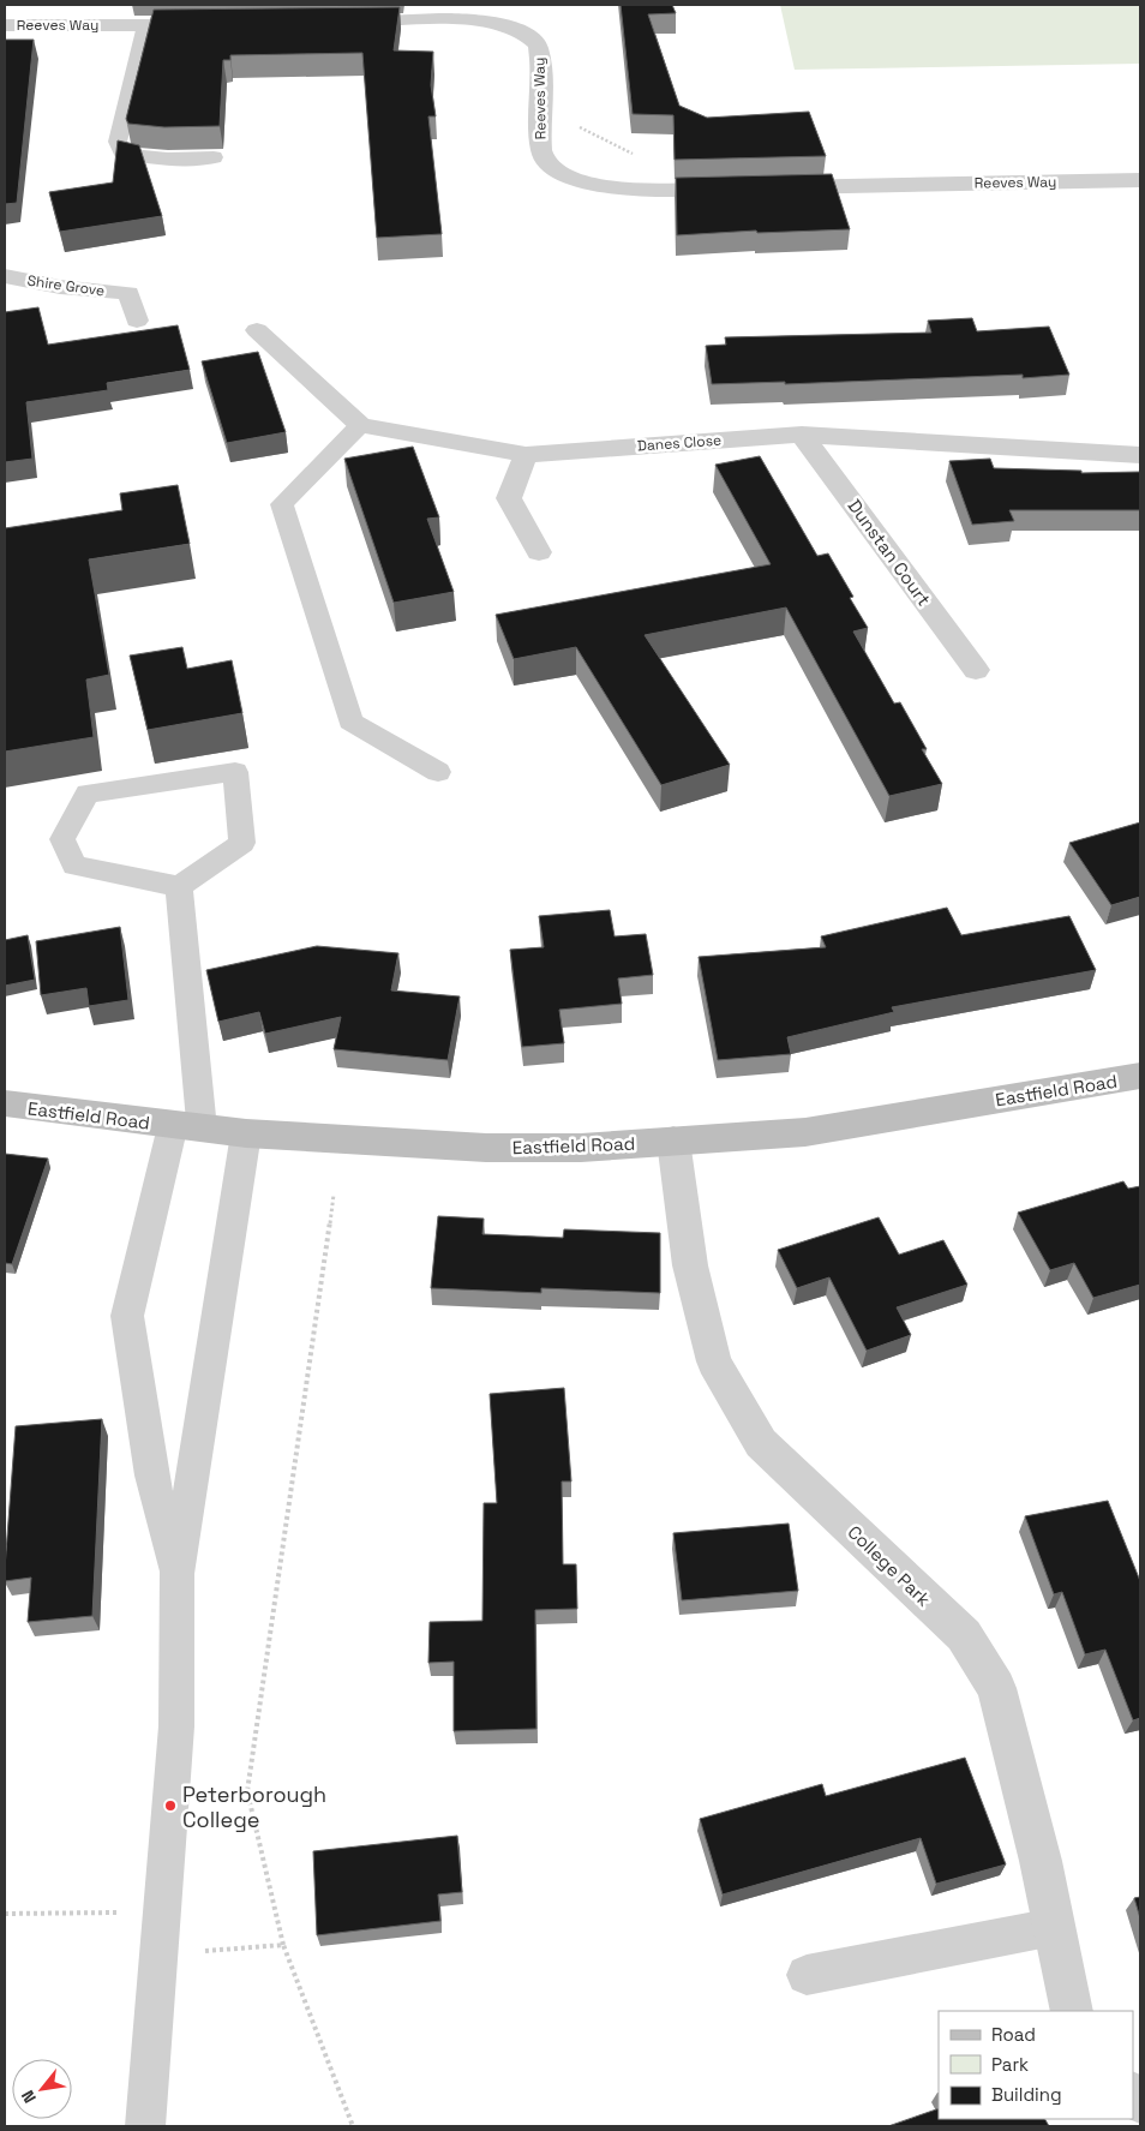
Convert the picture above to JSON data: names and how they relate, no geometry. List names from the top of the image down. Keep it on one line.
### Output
{"streets":{"street":["Reeves Way","Shire Grove","Danes Close","Dunstan Court","Eastfield Road","College Park"]},"crossings":[["Danes Close","Dunstan Court"],["Eastfield Road","College Park"]],"places":["Peterborough College"],"legend":["Road","Park","Building"],"north":"bottom left"}
